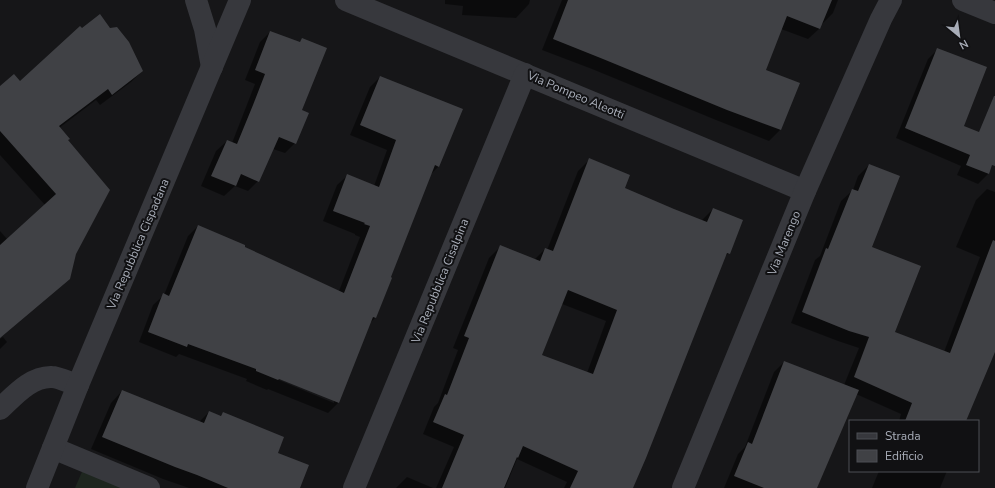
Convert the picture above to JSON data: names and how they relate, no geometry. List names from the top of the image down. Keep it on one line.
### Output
{"streets":{"street":["Via Pompeo Aleotti","Via Marengo","Via Repubblica Cispadana","Via Repubblica Cisalpina"]},"crossings":[["Via Pompeo Aleotti","Via Marengo"],["Via Pompeo Aleotti","Via Repubblica Cisalpina"]],"legend":["Strada","Edificio"],"north":"bottom right"}
